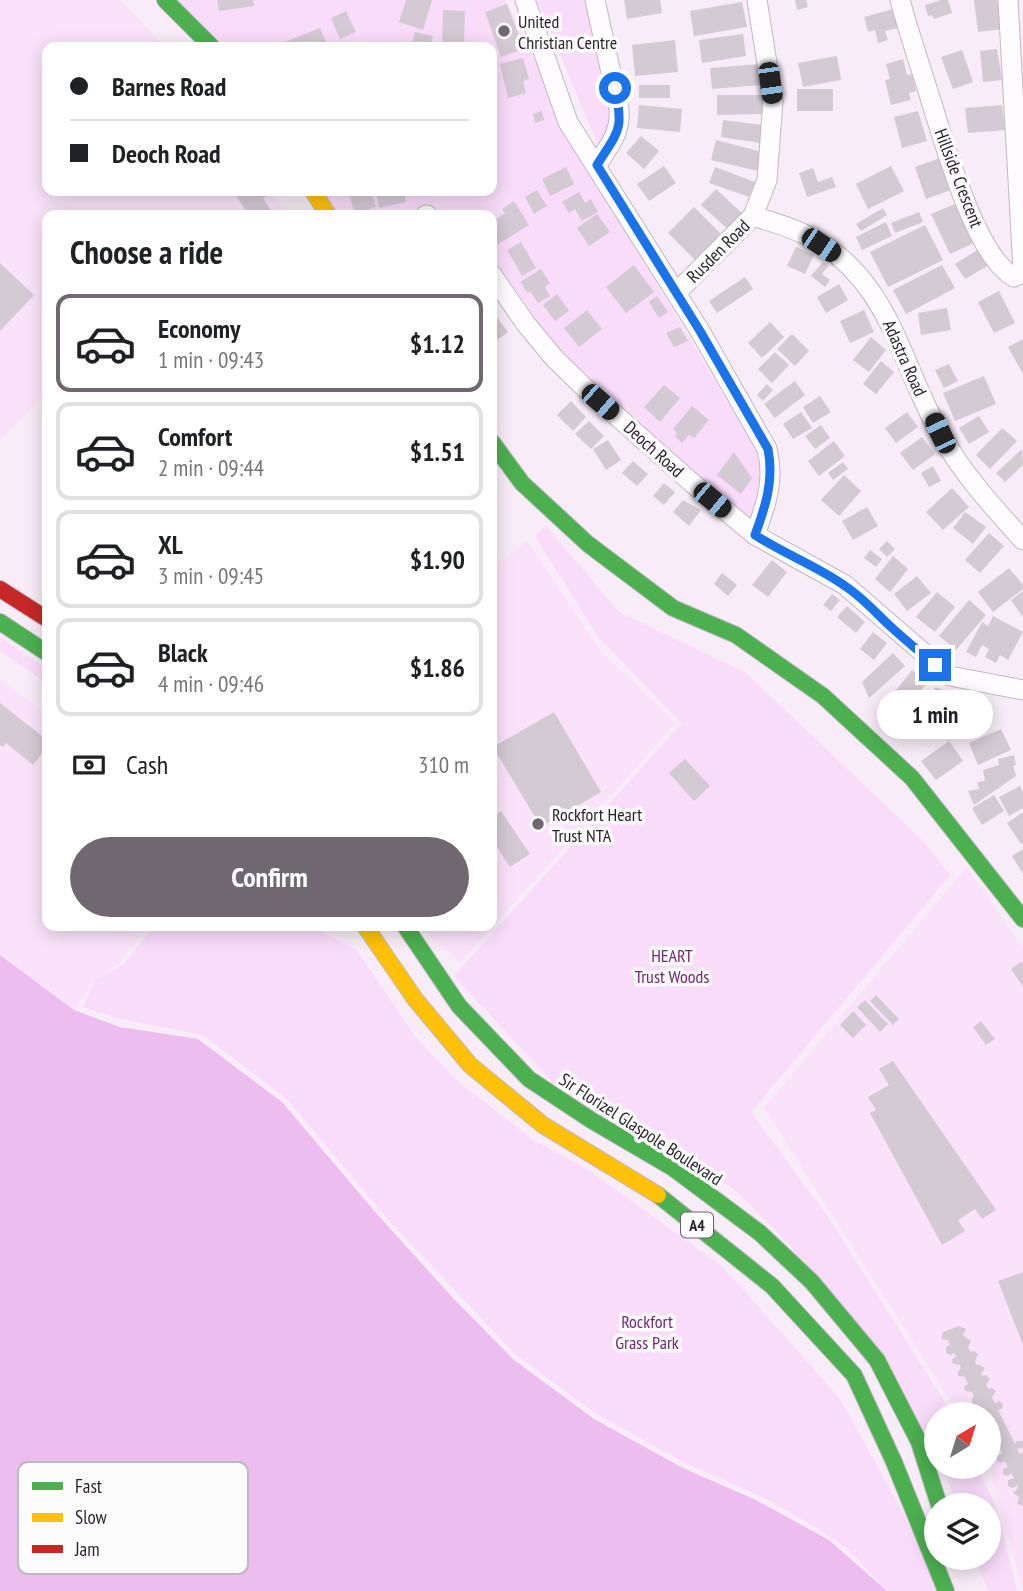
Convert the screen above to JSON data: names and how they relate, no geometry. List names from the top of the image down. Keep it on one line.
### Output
{"streets":{"main road":["Sir Florizel Glaspole Boulevard","A4"],"street":["Hillside Crescent","Rusden Road","Adastra Road","Deoch Road"]},"crossings":[["Rusden Road","Adastra Road"]],"parks":["HEART Trust Woods","Rockfort Grass Park"],"places":["United Christian Centre","Rockfort Heart Trust NTA"],"legend":["Fast","Slow","Jam"],"north":"top right","page":{"banner":["Barnes Road","Deoch Road"],"heading":"Choose a ride","list":[{"name":"Economy","note":"1 min · 09:43","value":"$1.12"},{"name":"Comfort","note":"2 min · 09:44","value":"$1.51"},{"name":"XL","note":"3 min · 09:45","value":"$1.90"},{"name":"Black","note":"4 min · 09:46","value":"$1.86"}],"bubble":"1 min","pay":["Cash","310 m"],"buttons":"Confirm"}}
